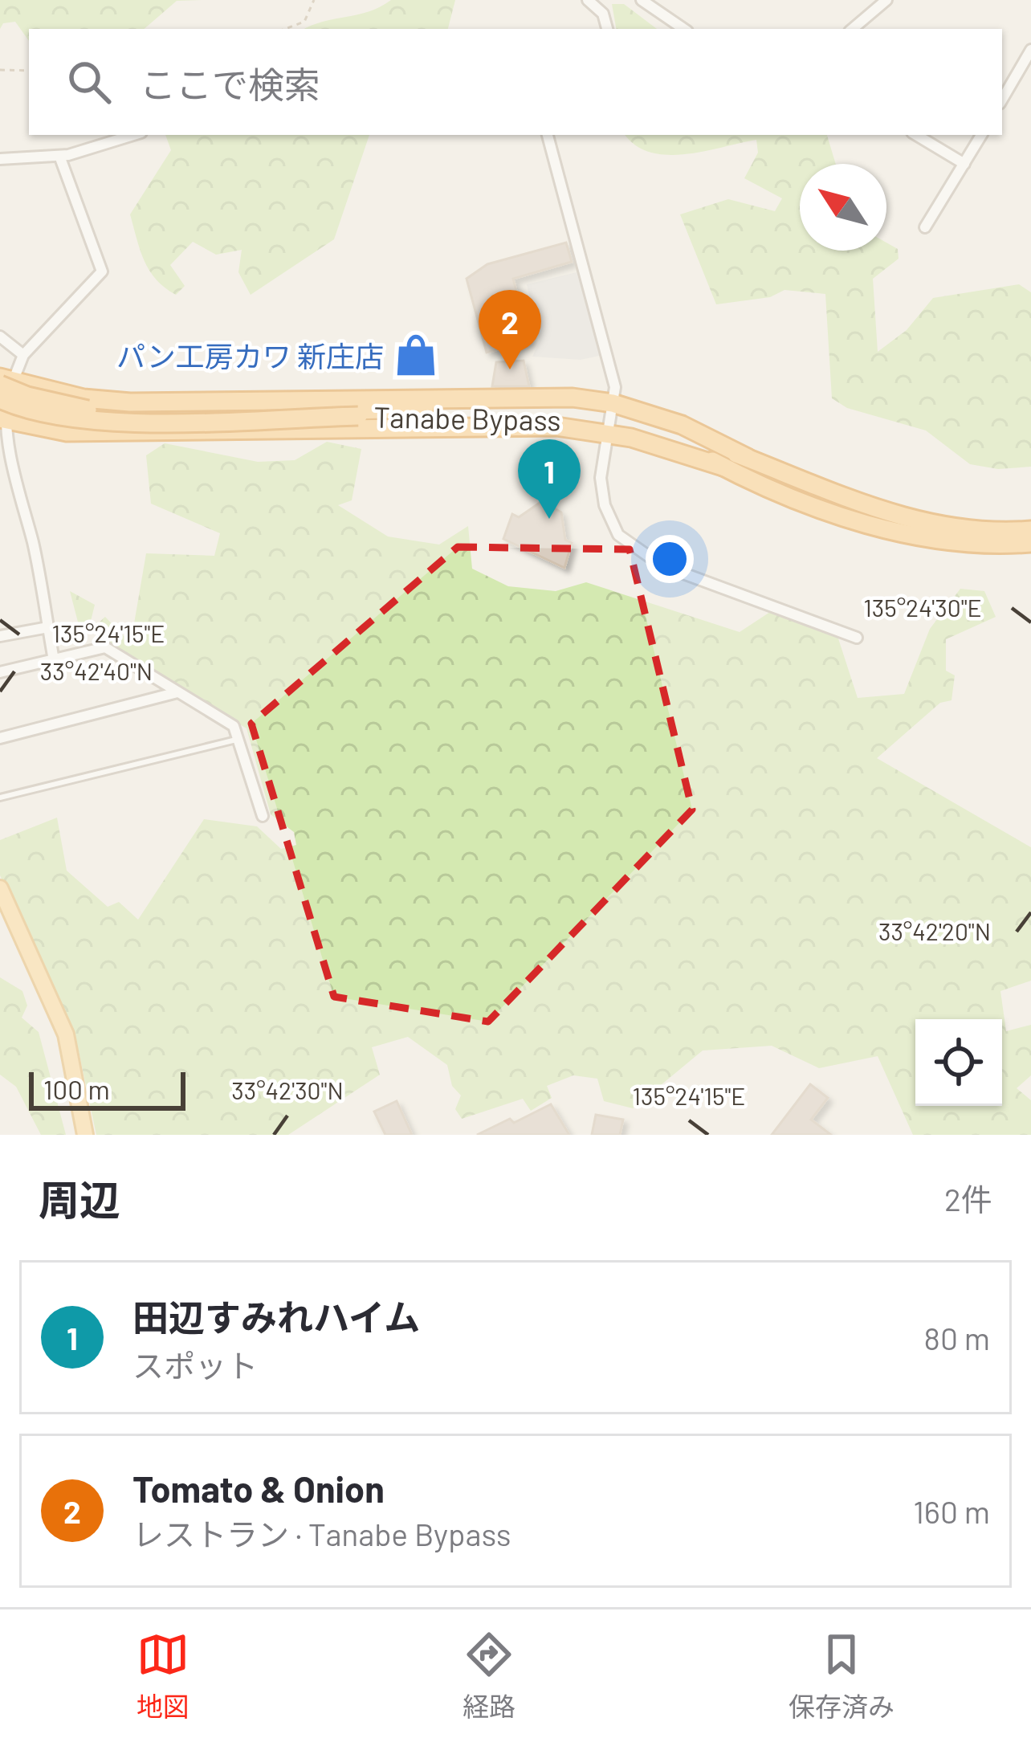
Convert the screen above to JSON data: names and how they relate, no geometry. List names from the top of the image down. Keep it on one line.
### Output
{"streets":{"highway":["Tanabe Bypass"]},"places":{"shop":["パン工房カワ 新庄店"]},"scale_bar":"100 m","north":"top left","page":{"search":"ここで検索","pins":["2","1"],"scale":"100 m","heading":["周辺","2件"],"list":[{"mark":"1","name":"田辺すみれハイム","note":"スポット","value":"80 m"},{"mark":"2","name":"Tomato & Onion","note":"レストラン · Tanabe Bypass","value":"160 m"}],"nav":["地図","経路","保存済み"]},"coordinates":["135°24'30\"E","135°24'15\"E","33°42'40\"N","33°42'20\"N","33°42'30\"N"]}
